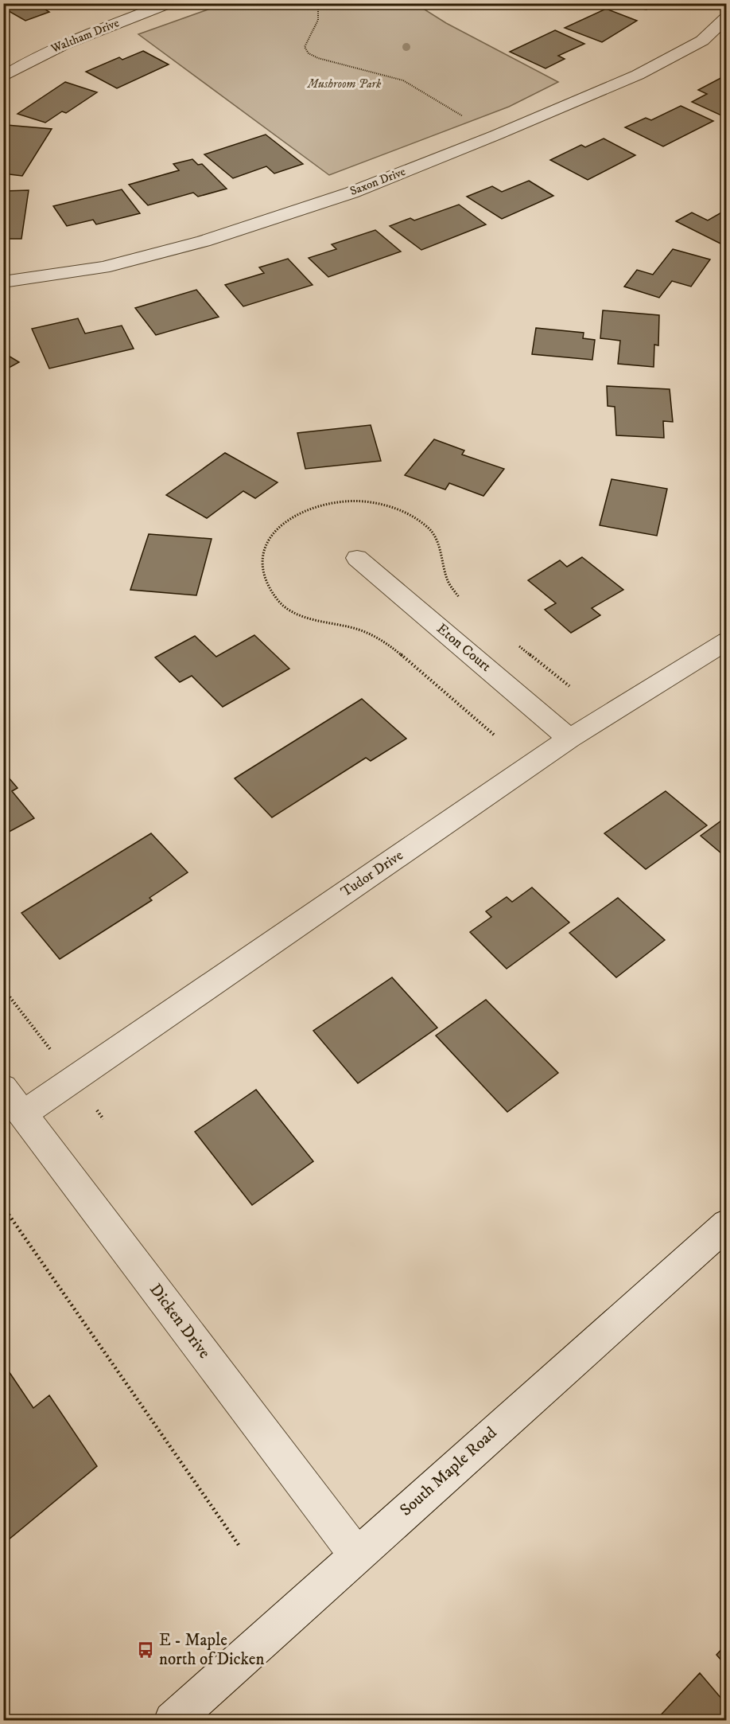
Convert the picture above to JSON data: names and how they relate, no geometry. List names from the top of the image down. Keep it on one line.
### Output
{"streets":{"street":["Waltham Drive","Saxon Drive","Eton Court","Tudor Drive","Dicken Drive","South Maple Road"]},"crossings":[["Eton Court","Tudor Drive"],["Tudor Drive","Dicken Drive"],["Dicken Drive","South Maple Road"]],"parks":["Mushroom Park"],"places":{"bus stop":["E - Maple north of Dicken"]}}
